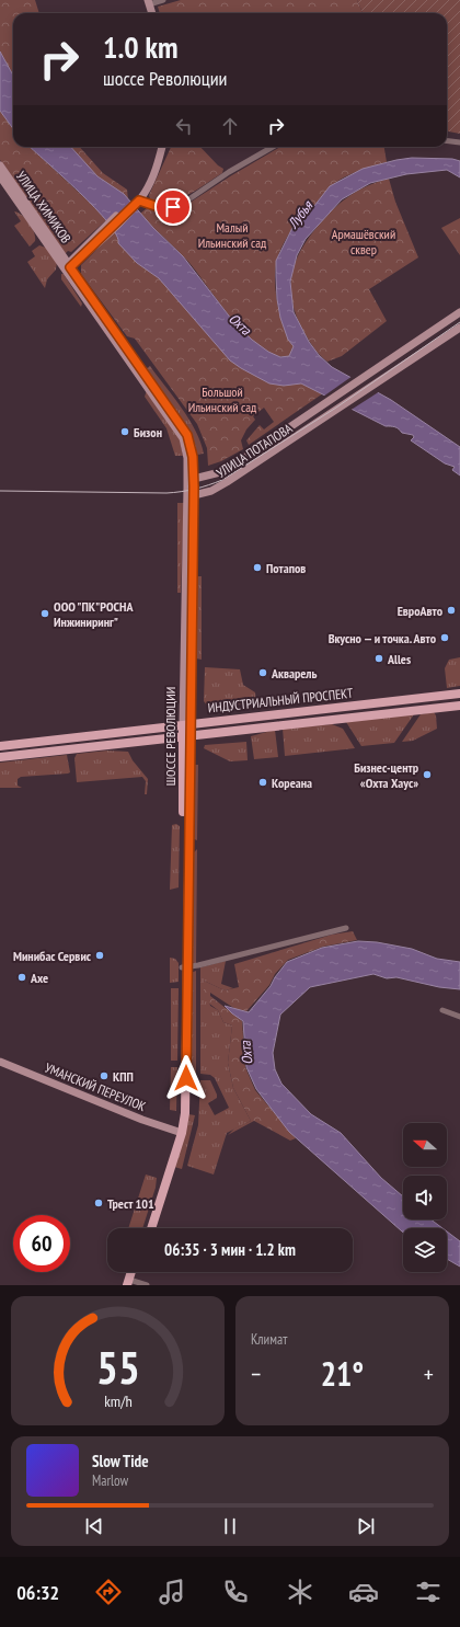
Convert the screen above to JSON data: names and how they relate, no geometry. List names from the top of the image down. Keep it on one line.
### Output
{"streets":{"main road":["УЛИЦА ХИМИКОВ","УЛИЦА ПОТАПОВА","ИНДУСТРИАЛЬНЫЙ ПРОСПЕКТ","ШОССЕ РЕВОЛЮЦИИ","УМАНСКИЙ ПЕРЕУЛОК"]},"crossings":[["УЛИЦА ХИМИКОВ","ШОССЕ РЕВОЛЮЦИИ"],["УЛИЦА ПОТАПОВА","ШОССЕ РЕВОЛЮЦИИ"],["ИНДУСТРИАЛЬНЫЙ ПРОСПЕКТ","ШОССЕ РЕВОЛЮЦИИ"],["ШОССЕ РЕВОЛЮЦИИ","УМАНСКИЙ ПЕРЕУЛОК"]],"water":["Лубья","Охта"],"parks":["Малый Ильинский сад","Армашёвский сквер","Большой Ильинский сад"],"places":["Бизон","Потапов","ЕвроАвто","ООО \"ПК\"РОСНА Инжиниринг\"","Вкусно — и точка. Авто","Alles","Акварель","Бизнес-центр «Охта Хаус»","Кореана","Минибас Сервис","Ахе","КПП","Трест 101"],"north":"left","page":{"turn":["1.0 km","шоссе Революции"],"limit":"60","trip":"06:35 · 3 мин · 1.2 km","tile":"Климат","heat":["−","21°","+"],"song":["Slow Tide","Marlow"],"tabs":"06:32","gauge":["55","km/h"]}}
